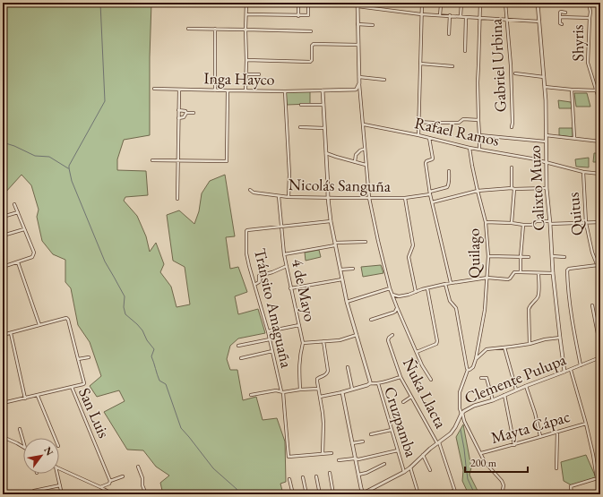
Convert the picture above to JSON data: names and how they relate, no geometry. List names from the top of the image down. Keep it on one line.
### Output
{"streets":{"street":["Shyris","Gabriel Urbina","Inga Hayco","Rafael Ramos","Nicolás Sanguña","Calixto Muzo","Quitus","Quilago","4 de Mayo","Tránsito Amaguaña","Clemente Pulupa","Ñuka Llacta","San Luis","Cruzpamba","Mayta Cápac"]},"crossings":[["Rafael Ramos","Calixto Muzo"],["Rafael Ramos","Quitus"],["Rafael Ramos","Quilago"],["Nicolás Sanguña","4 de Mayo"],["Calixto Muzo","Clemente Pulupa"],["4 de Mayo","Tránsito Amaguaña"],["Clemente Pulupa","Ñuka Llacta"],["Clemente Pulupa","Cruzpamba"]],"scale_bar":"200 m","north":"top right"}
